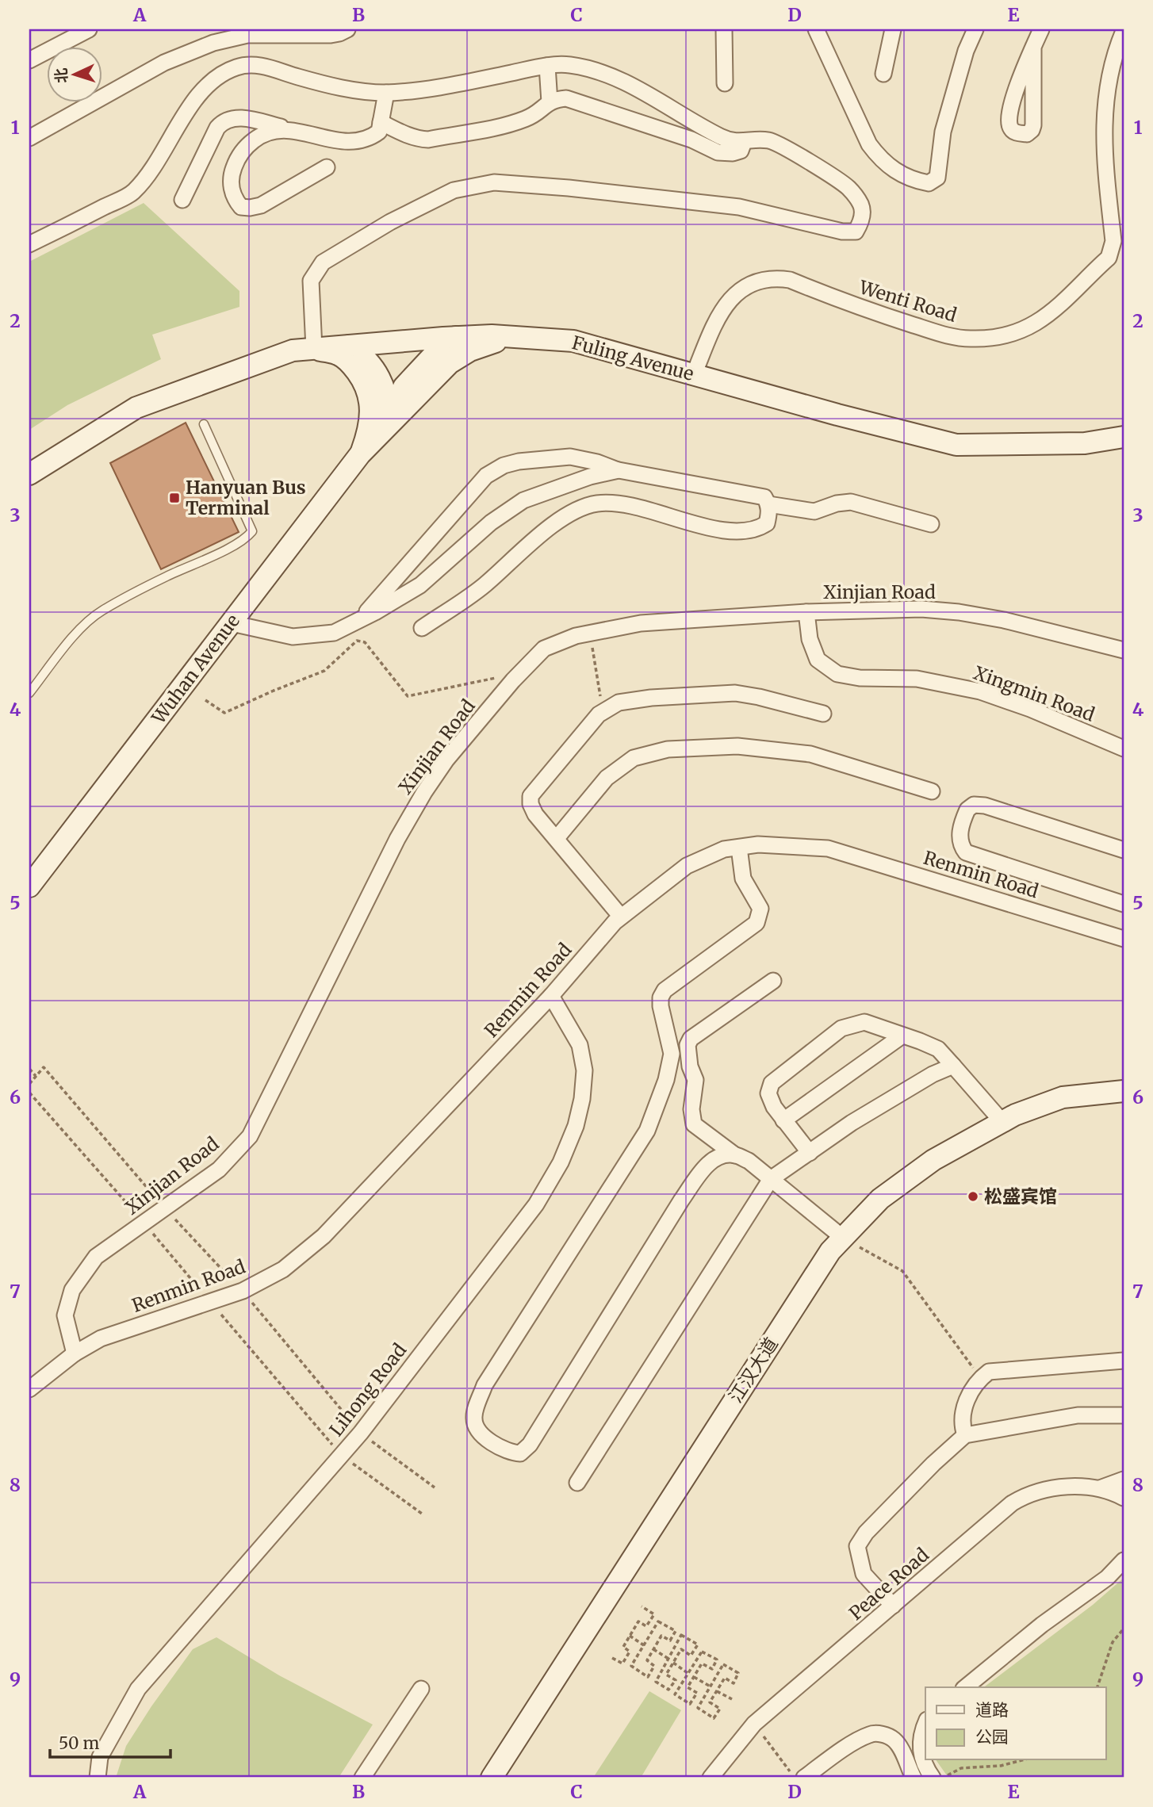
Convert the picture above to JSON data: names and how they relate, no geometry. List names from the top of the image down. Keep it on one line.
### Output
{"streets":{"main road":["Fuling Avenue","Wuhan Avenue","江汉大道"],"street":["Wenti Road","Xinjian Road","Xingmin Road","Renmin Road","Lihong Road","Peace Road"]},"crossings":[["Wenti Road","Fuling Avenue"],["Xinjian Road","Xingmin Road"],["Xinjian Road","Renmin Road"],["Renmin Road","Lihong Road"]],"places":{"transit":["Hanyuan Bus Terminal"],"other":["松盛宾馆"]},"legend":["道路","公园"],"scale_bar":"50 m","north":"left","grid":{"columns":["A","B","C","D","E"],"rows":["1","2","3","4","5","6","7","8","9"]}}
